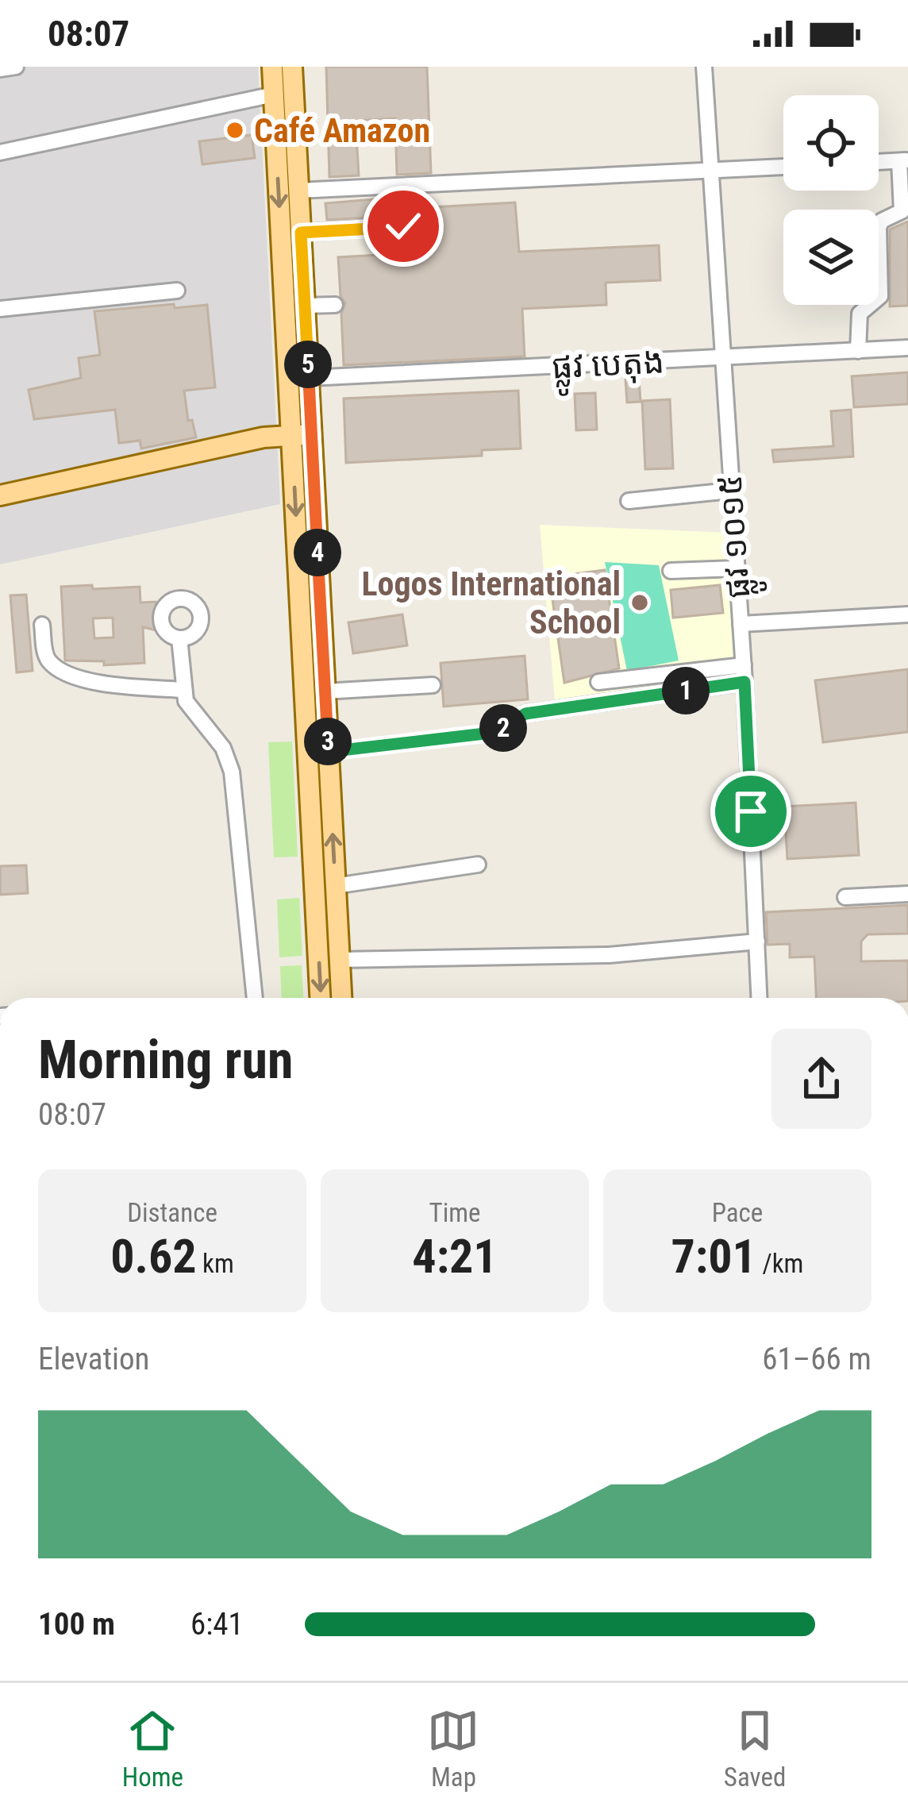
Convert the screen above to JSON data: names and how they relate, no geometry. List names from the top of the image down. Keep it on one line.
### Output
{"streets":{"street":["ផ្លូវ បេតុង","ផ្លូវ ១០១៥"]},"crossings":[["ផ្លូវ បេតុង","ផ្លូវ ១០១៥"]],"places":["Café Amazon","Logos International School"],"page":{"status":"08:07","pins":["5","4","1","2","3"],"heading":["Morning run","08:07"],"stats":[["Distance","0.62 km"],["Time","4:21"],["Pace","7:01 /km"]],"chart":["Elevation","61–66 m"],"list":[{"name":"100 m","note":"6:41"}],"tabs":["Home","Map","Saved"]}}
